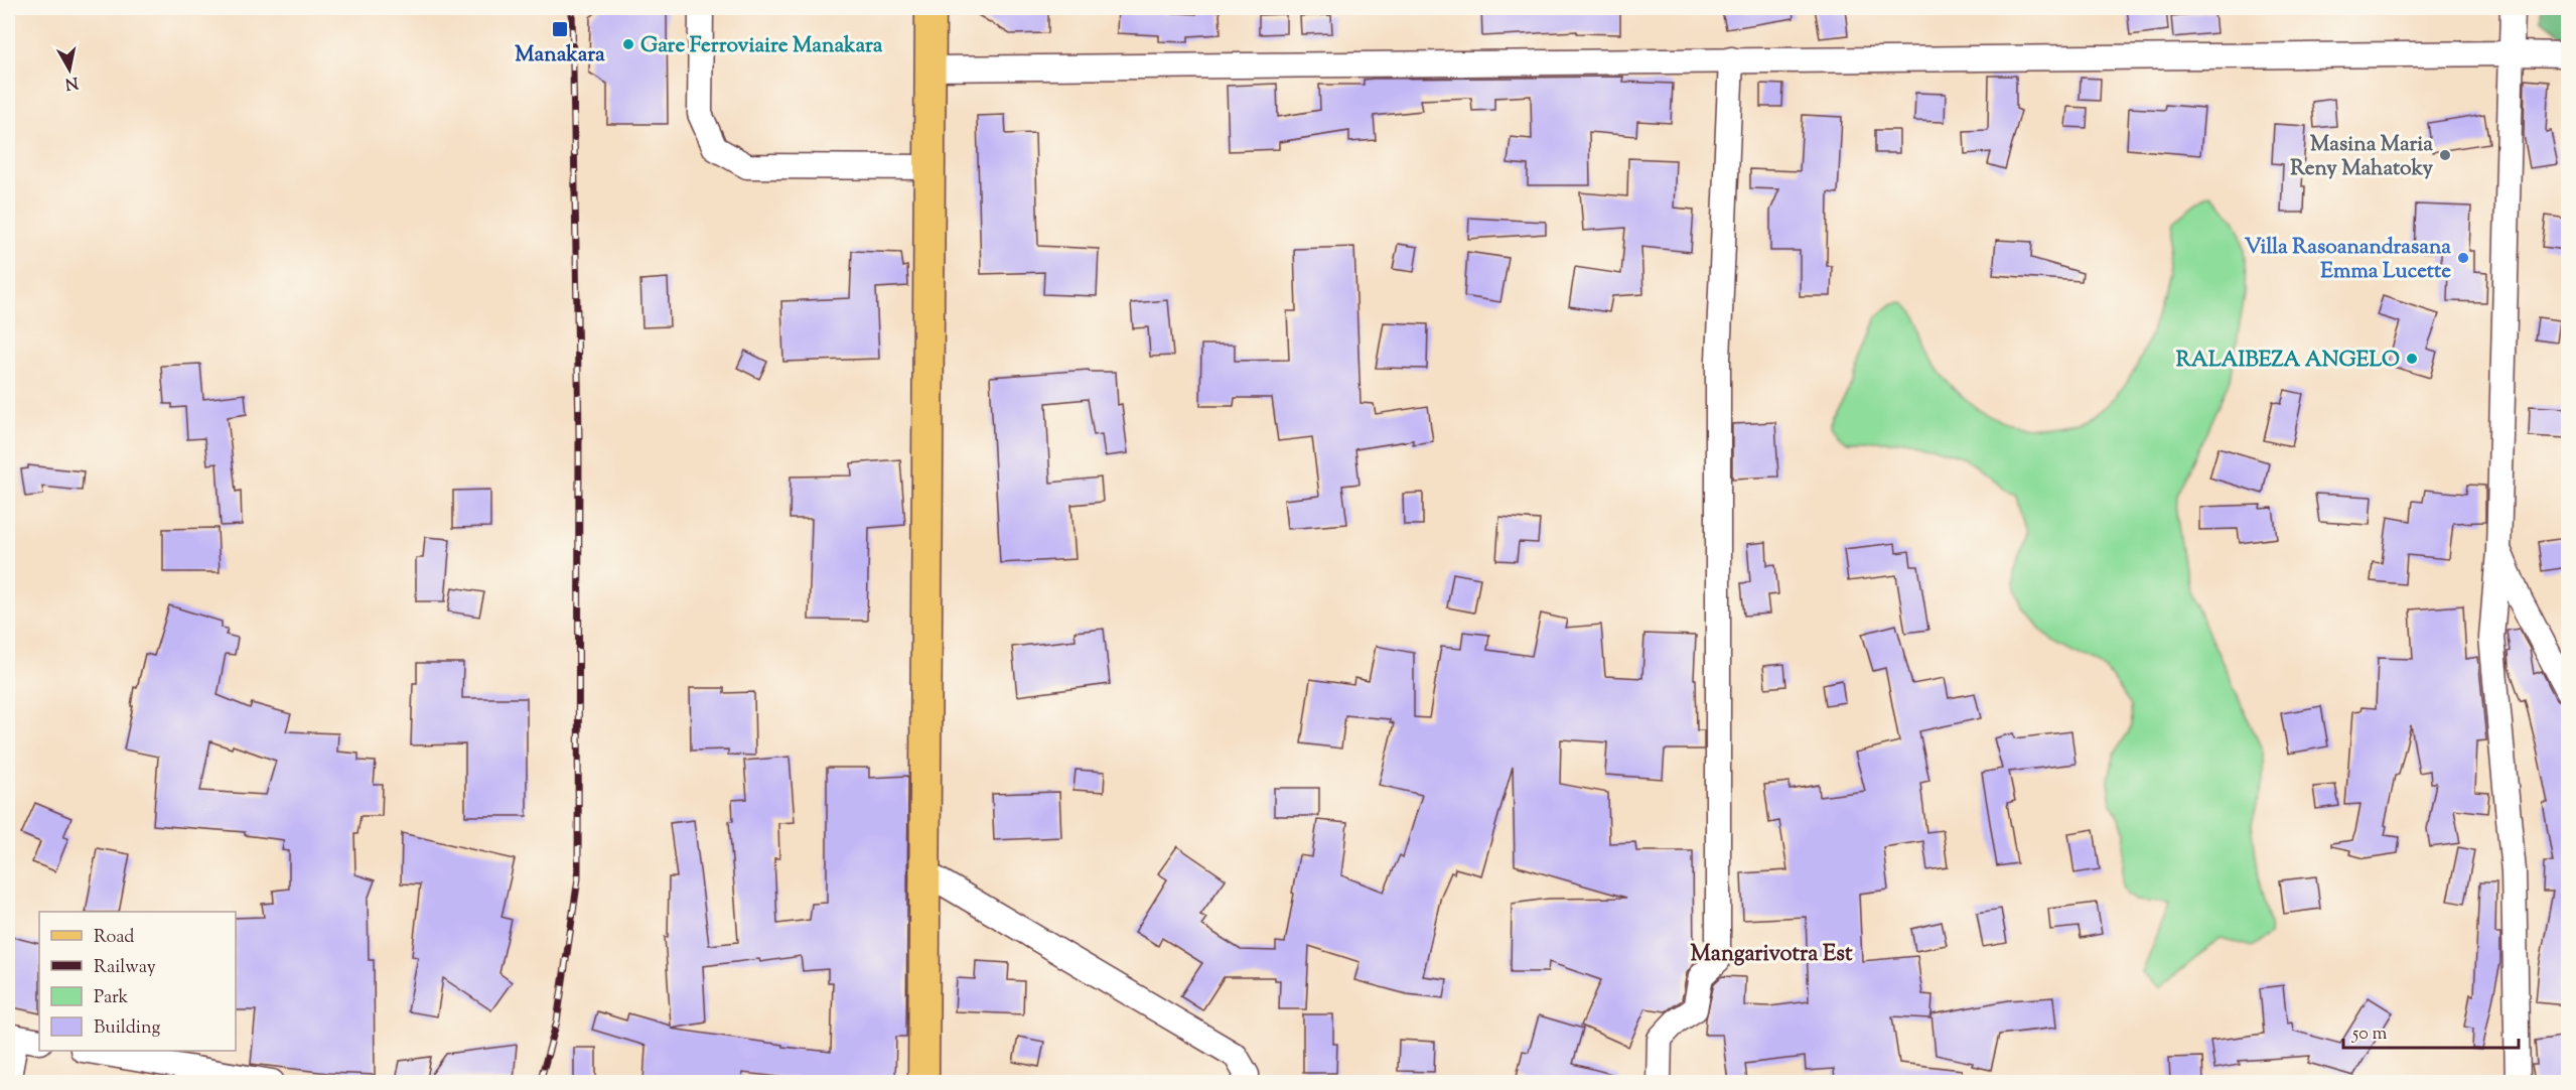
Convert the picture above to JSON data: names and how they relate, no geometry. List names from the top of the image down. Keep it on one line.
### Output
{"districts":["Mangarivotra Est"],"places":{"transit":["Manakara"],"other":["Gare Ferroviaire Manakara","Masina Maria Reny Mahatoky","Villa Rasoanandrasana Emma Lucette","RALAIBEZA ANGELO"]},"legend":["Road","Railway","Park","Building"],"scale_bar":"50 m","north":"bottom"}
